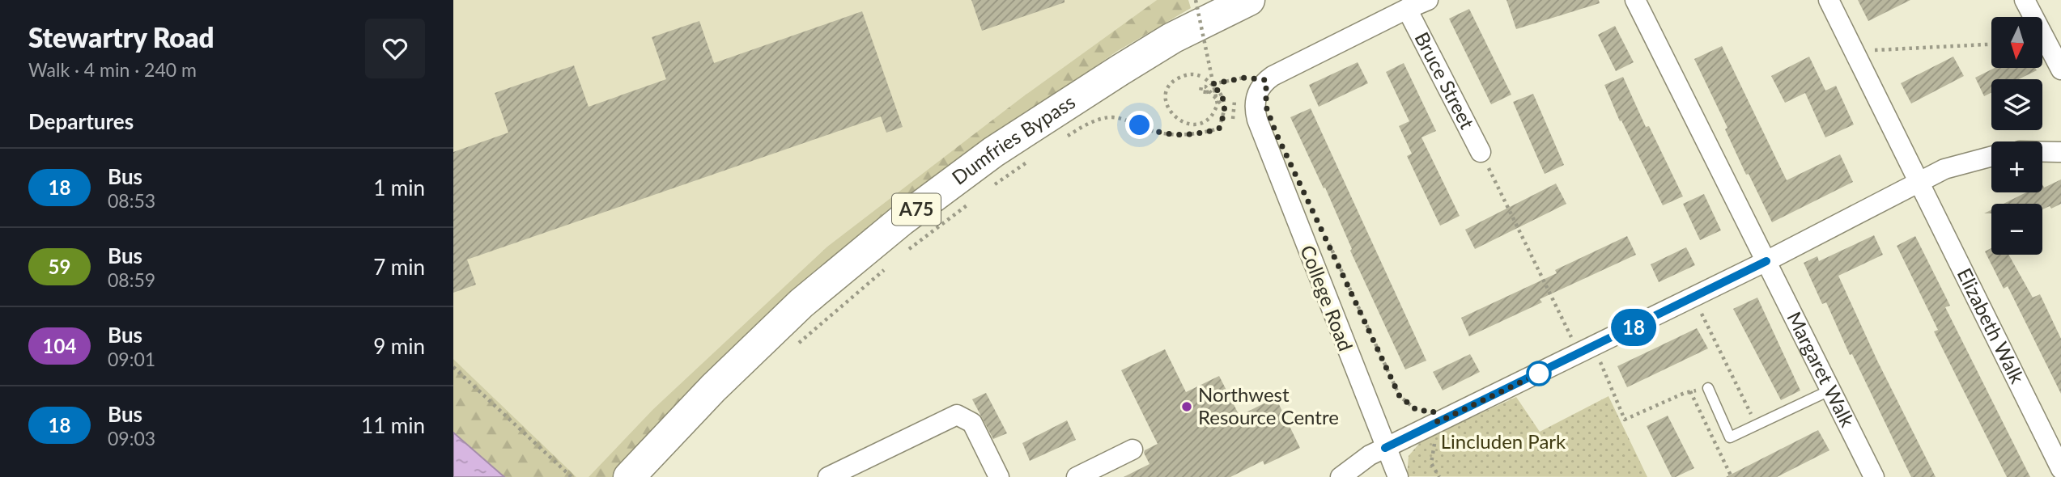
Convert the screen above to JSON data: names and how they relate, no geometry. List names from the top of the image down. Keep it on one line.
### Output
{"streets":{"highway":["Dumfries Bypass","A75"],"street":["Bruce Street","College Road","Elizabeth Walk","Margaret Walk"]},"parks":["Lincluden Park"],"places":["Northwest Resource Centre"],"lines":["bus line 18"],"north":"bottom","page":{"heading":[["Stewartry Road","Walk · 4 min · 240 m"],"Departures"],"on_map":"18","map_buttons":["+","−"],"list":[{"mark":"18","name":"Bus","note":"08:53","value":"1 min"},{"mark":"59","name":"Bus","note":"08:59","value":"7 min"},{"mark":"104","name":"Bus","note":"09:01","value":"9 min"},{"mark":"18","name":"Bus","note":"09:03","value":"11 min"}]}}
